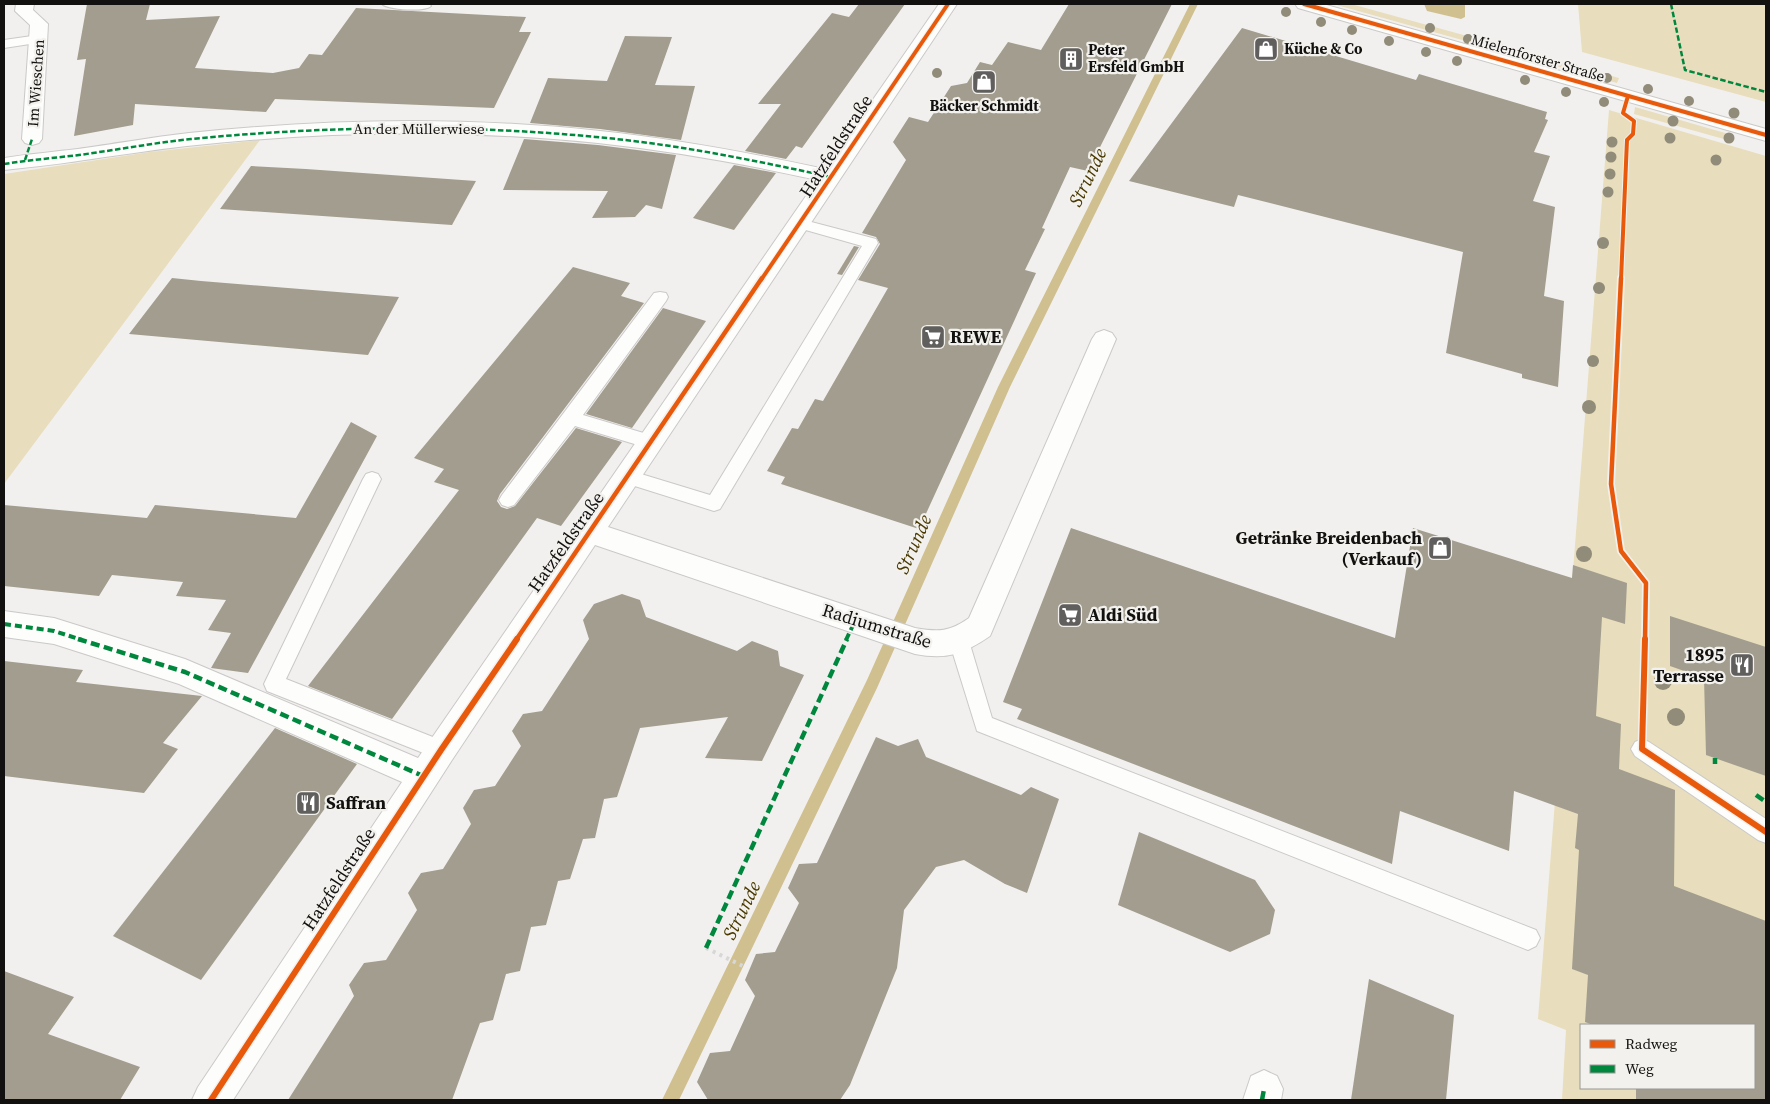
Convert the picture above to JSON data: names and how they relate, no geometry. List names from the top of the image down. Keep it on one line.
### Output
{"streets":{"street":["Mielenforster Straße","Im Wieschen","An der Müllerwiese","Hatzfeldstraße","Radiumstraße"]},"crossings":[["An der Müllerwiese","Hatzfeldstraße"],["Hatzfeldstraße","Radiumstraße"]],"water":["Strunde"],"places":{"shop":["Küche & Co","Bäcker Schmidt","Getränke Breidenbach (Verkauf)"],"building":["Peter Ersfeld GmbH"],"supermarket":["REWE","Aldi Süd"],"restaurant":["1895 Terrasse","Saffran"]},"legend":["Radweg","Weg"]}
